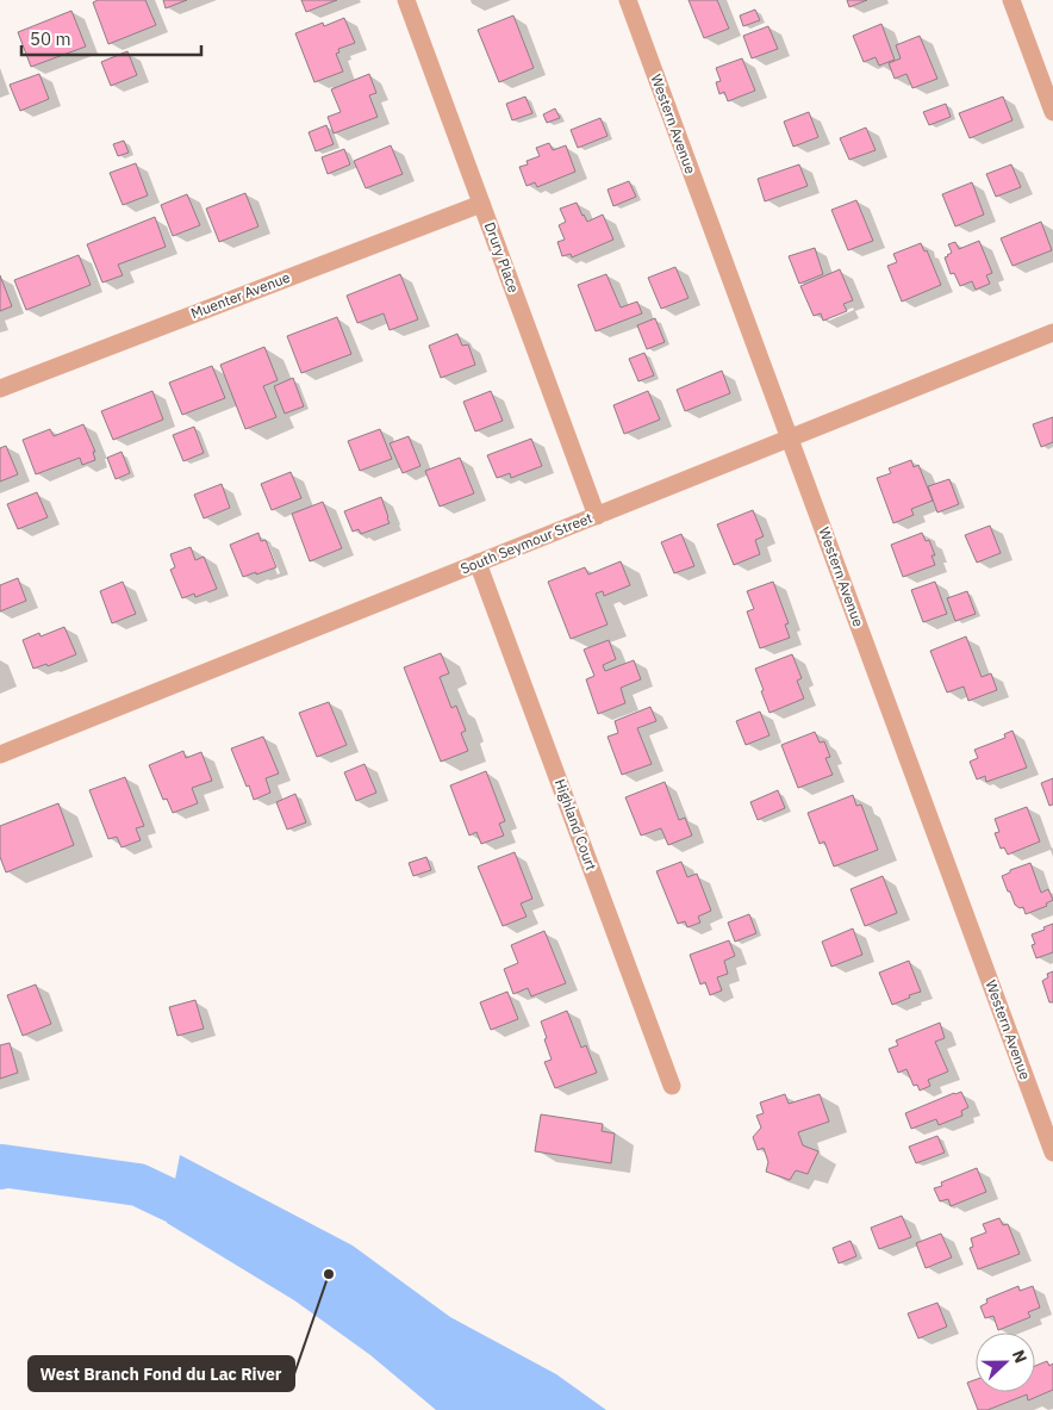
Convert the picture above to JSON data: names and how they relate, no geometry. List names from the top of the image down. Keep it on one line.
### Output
{"streets":{"street":["Western Avenue","Drury Place","Muenter Avenue","South Seymour Street","Highland Court"]},"crossings":[["Western Avenue","South Seymour Street"],["Drury Place","Muenter Avenue"],["Drury Place","South Seymour Street"],["South Seymour Street","Highland Court"]],"places":["West Branch Fond du Lac River"],"scale_bar":"50 m","north":"right"}
